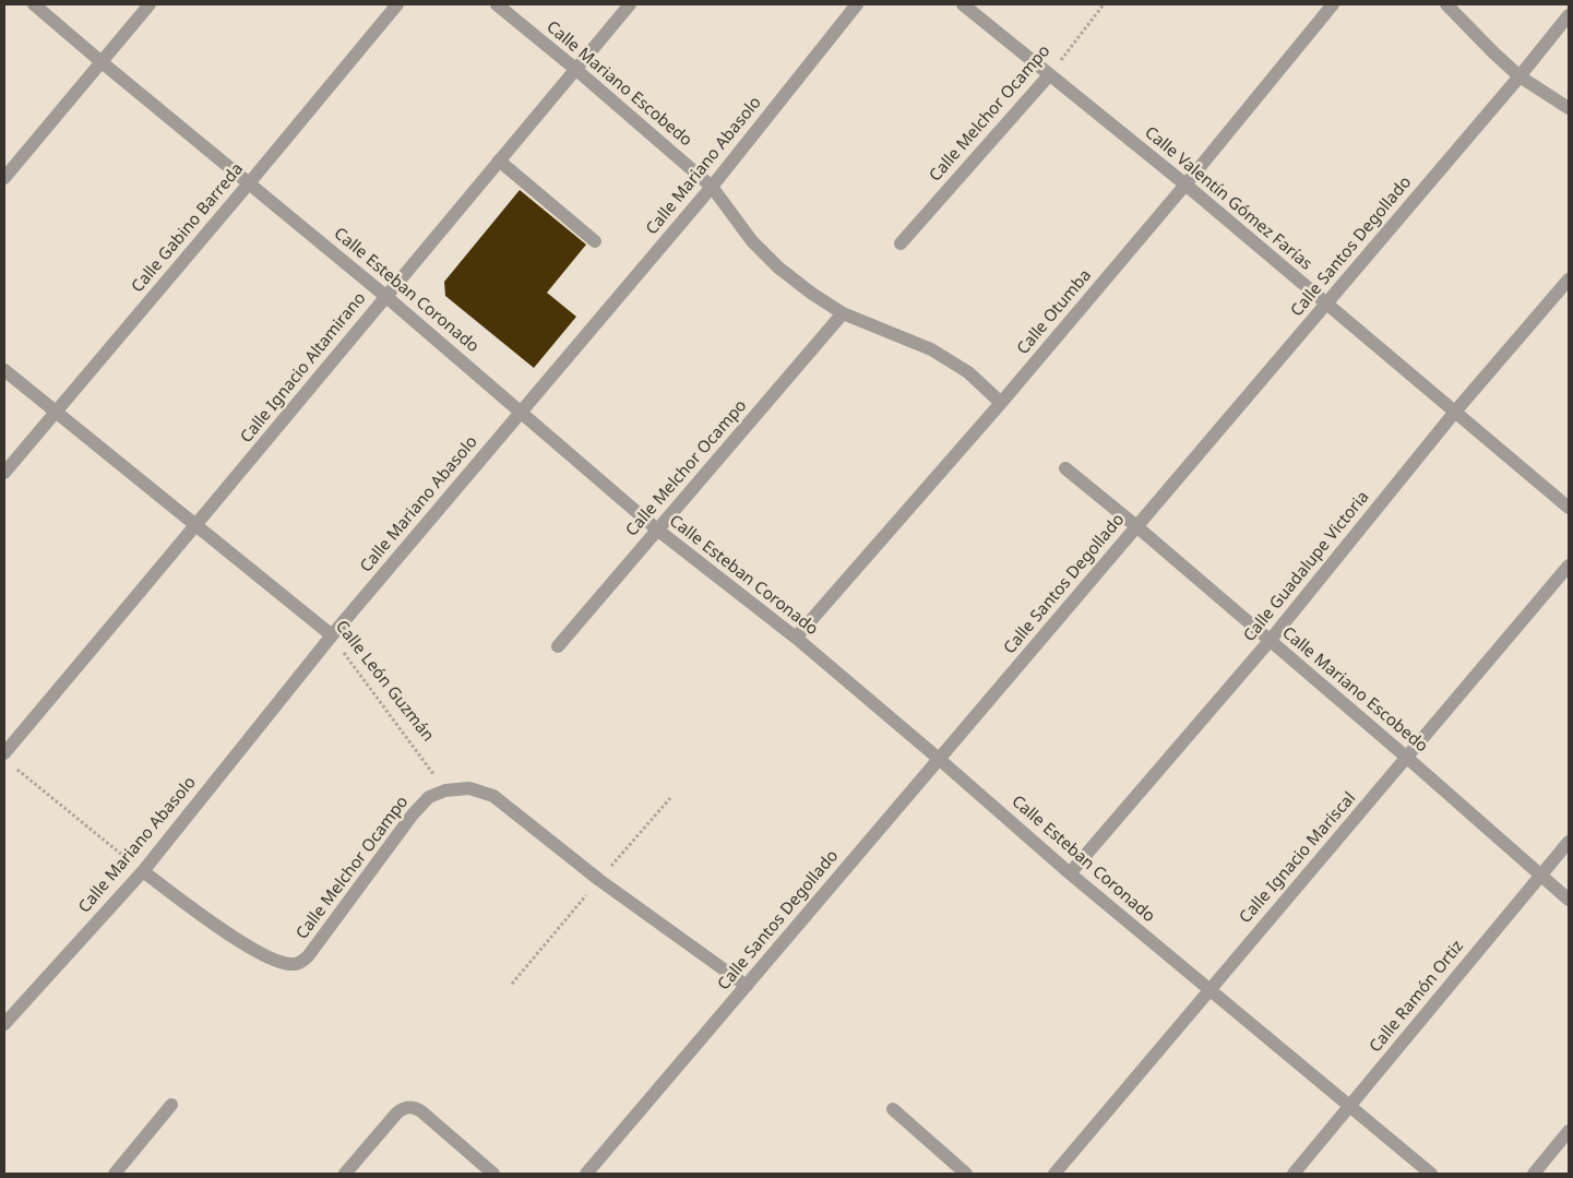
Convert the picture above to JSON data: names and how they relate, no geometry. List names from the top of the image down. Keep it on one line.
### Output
{"streets":{"street":["Calle Mariano Escobedo","Calle Melchor Ocampo","Calle Mariano Abasolo","Calle Valentín Gómez Farías","Calle Gabino Barreda","Calle Santos Degollado","Calle Esteban Coronado","Calle Otumba","Calle Ignacio Altamirano","Calle Guadalupe Victoria","Calle León Guzmán","Calle Ignacio Mariscal","Calle Ramón Ortiz"]},"crossings":[["Calle Mariano Escobedo","Calle Melchor Ocampo"],["Calle Mariano Escobedo","Calle Mariano Abasolo"],["Calle Mariano Escobedo","Calle Santos Degollado"],["Calle Mariano Escobedo","Calle Otumba"],["Calle Mariano Escobedo","Calle Ignacio Altamirano"],["Calle Mariano Escobedo","Calle Guadalupe Victoria"],["Calle Mariano Escobedo","Calle Ignacio Mariscal"],["Calle Mariano Escobedo","Calle Ramón Ortiz"],["Calle Melchor Ocampo","Calle Mariano Abasolo"],["Calle Melchor Ocampo","Calle Valentín Gómez Farías"],["Calle Melchor Ocampo","Calle Esteban Coronado"],["Calle Melchor Ocampo","Calle León Guzmán"],["Calle Mariano Abasolo","Calle Esteban Coronado"],["Calle Mariano Abasolo","Calle León Guzmán"],["Calle Valentín Gómez Farías","Calle Santos Degollado"],["Calle Valentín Gómez Farías","Calle Otumba"],["Calle Valentín Gómez Farías","Calle Guadalupe Victoria"],["Calle Gabino Barreda","Calle Esteban Coronado"],["Calle Gabino Barreda","Calle León Guzmán"],["Calle Santos Degollado","Calle Esteban Coronado"],["Calle Esteban Coronado","Calle Otumba"],["Calle Esteban Coronado","Calle Ignacio Altamirano"],["Calle Esteban Coronado","Calle Guadalupe Victoria"],["Calle Esteban Coronado","Calle Ignacio Mariscal"],["Calle Esteban Coronado","Calle Ramón Ortiz"],["Calle Ignacio Altamirano","Calle León Guzmán"]]}
